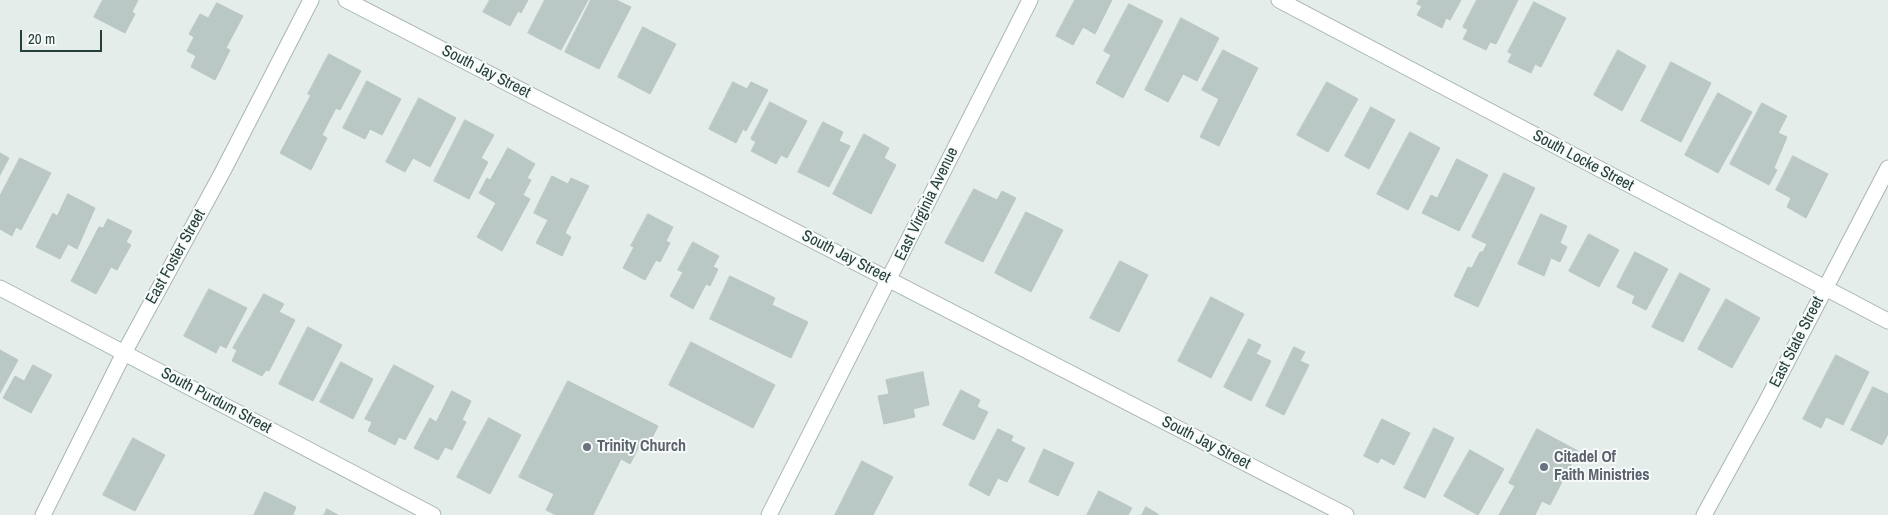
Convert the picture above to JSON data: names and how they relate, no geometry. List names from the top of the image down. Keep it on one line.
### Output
{"streets":{"street":["South Jay Street","South Locke Street","East Virginia Avenue","East Foster Street","East State Street","South Purdum Street"]},"crossings":[["South Jay Street","East Virginia Avenue"],["South Locke Street","East State Street"],["East Foster Street","South Purdum Street"]],"places":["Trinity Church","Citadel Of Faith Ministries"],"scale_bar":"20 m"}
